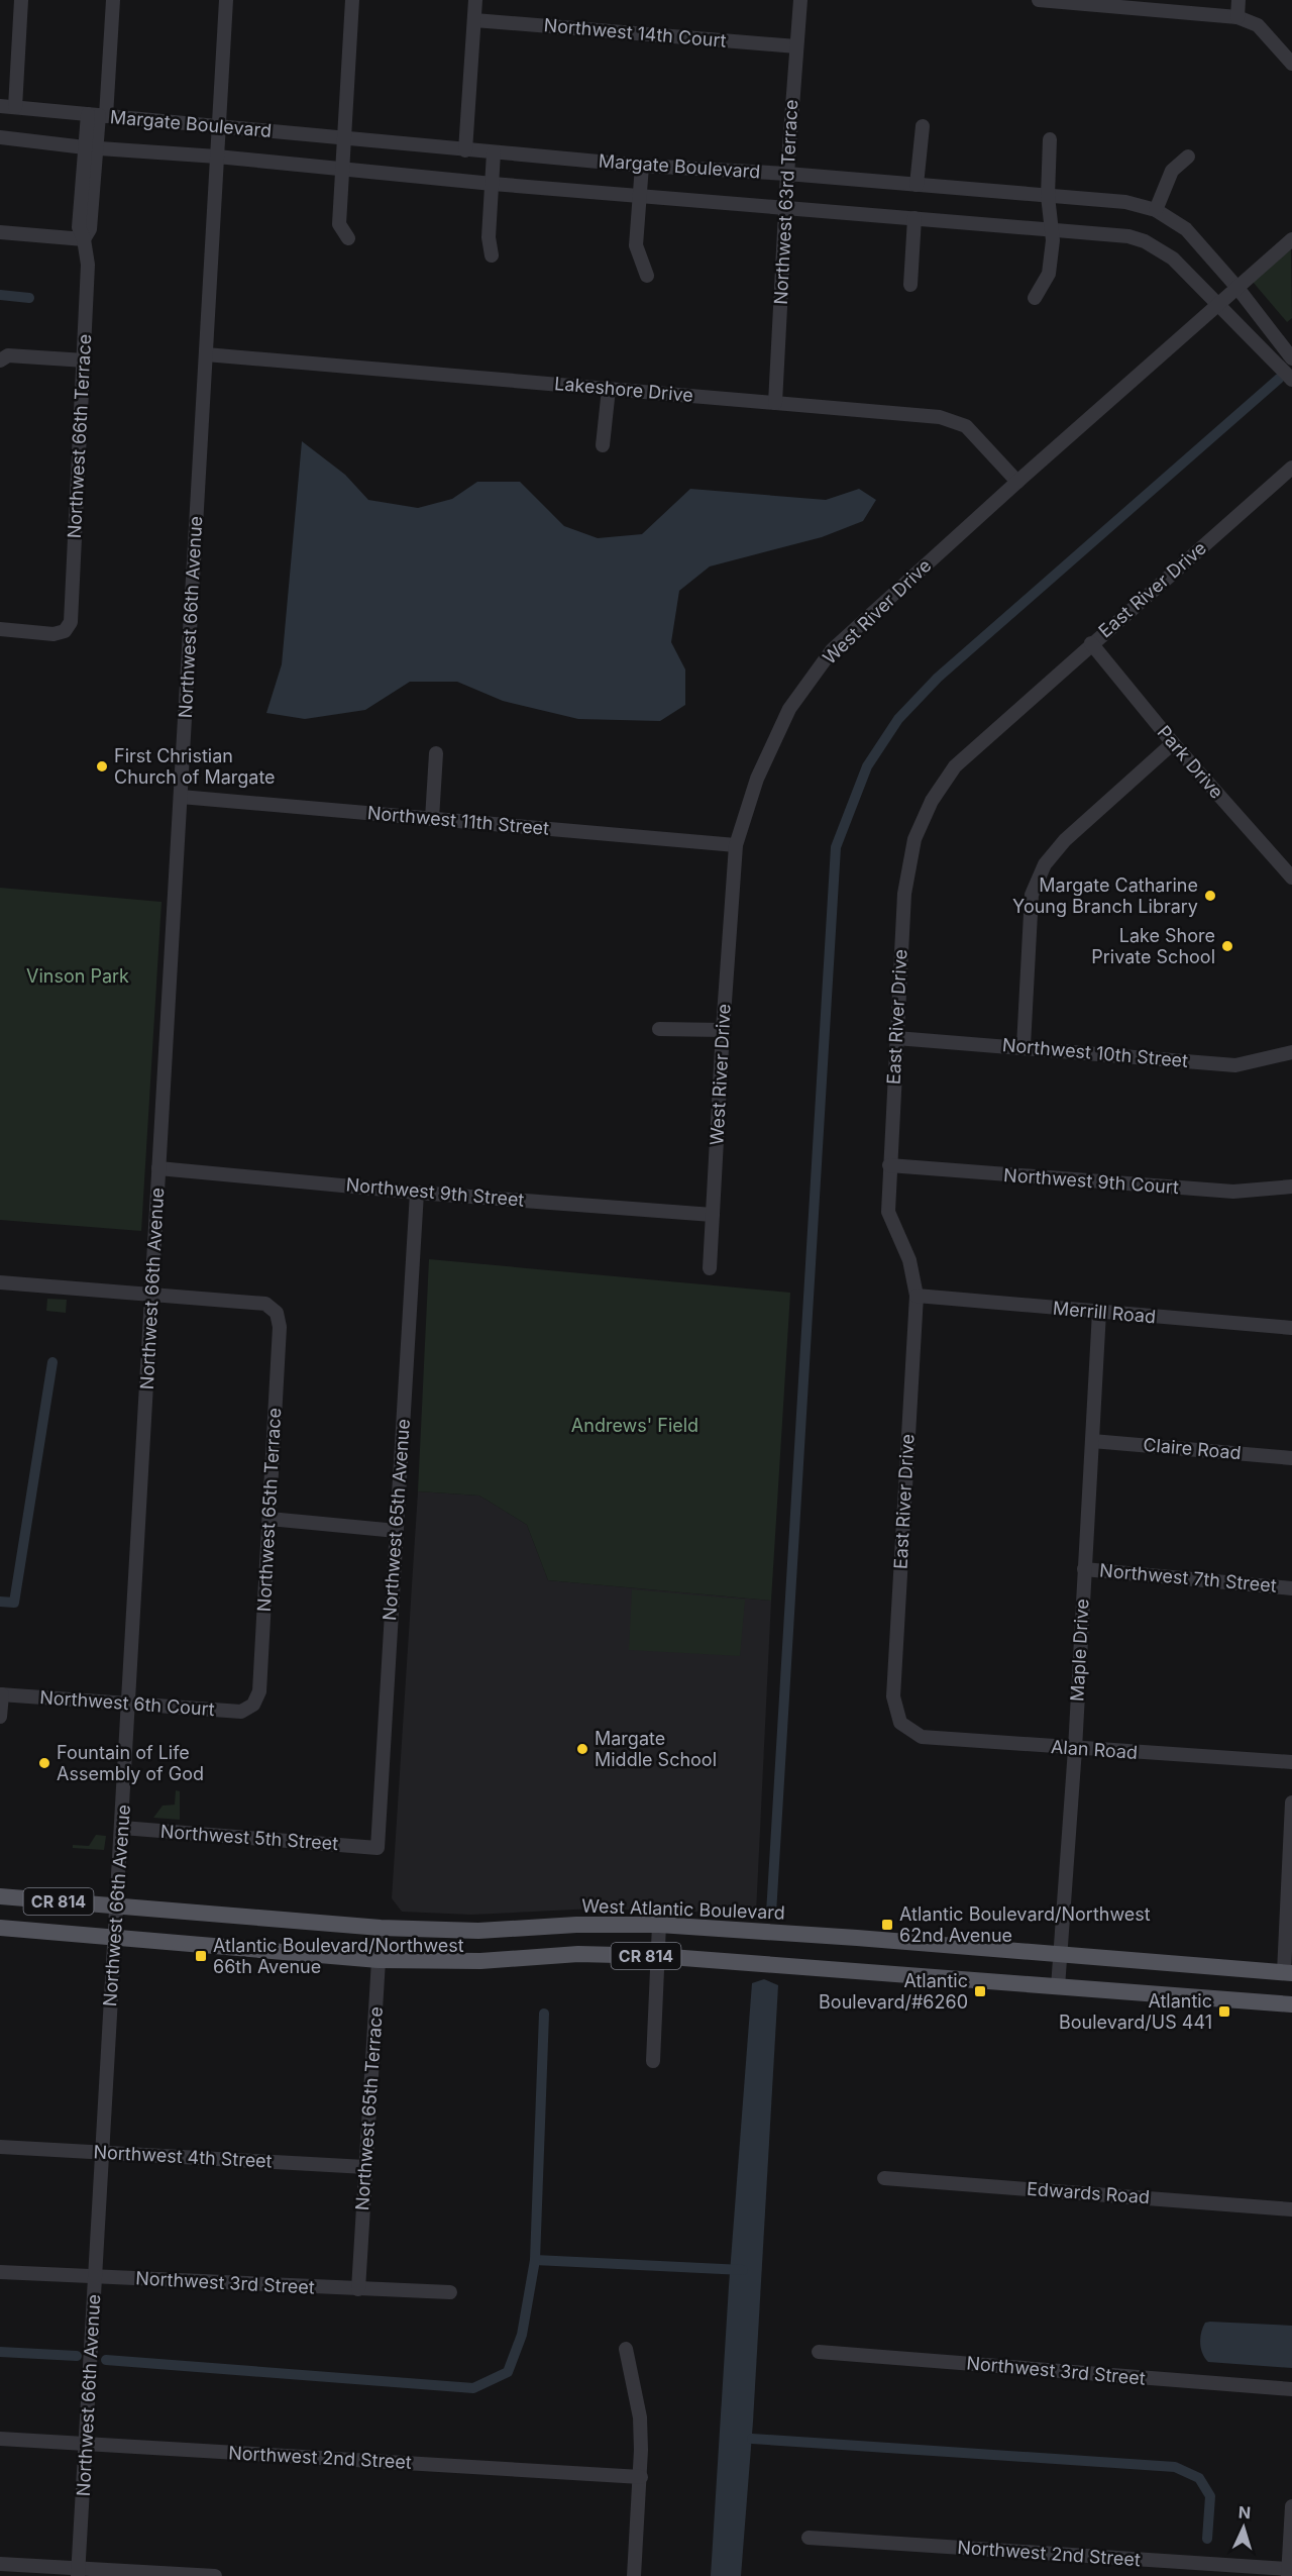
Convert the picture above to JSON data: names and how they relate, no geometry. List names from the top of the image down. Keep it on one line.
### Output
{"streets":{"main road":["CR 814","West Atlantic Boulevard"],"street":["Northwest 14th Court","Margate Boulevard","Northwest 63rd Terrace","Lakeshore Drive","Northwest 66th Terrace","East River Drive","West River Drive","Northwest 66th Avenue","Park Drive","Northwest 11th Street","Northwest 10th Street","Northwest 9th Court","Northwest 9th Street","Merrill Road","Claire Road","Northwest 65th Terrace","Northwest 65th Avenue","Northwest 7th Street","Maple Drive","Northwest 6th Court","Alan Road","Northwest 5th Street","Northwest 4th Street","Edwards Road","Northwest 3rd Street","Northwest 2nd Street"]},"crossings":[["Northwest 14th Court","Northwest 63rd Terrace"],["Margate Boulevard","Northwest 63rd Terrace"],["Margate Boulevard","Northwest 66th Terrace"],["Margate Boulevard","West River Drive"],["Margate Boulevard","Northwest 66th Avenue"],["Northwest 63rd Terrace","Lakeshore Drive"],["Lakeshore Drive","West River Drive"],["Lakeshore Drive","Northwest 66th Avenue"],["East River Drive","Park Drive"],["East River Drive","Northwest 10th Street"],["East River Drive","Northwest 9th Court"],["East River Drive","Merrill Road"],["East River Drive","Alan Road"],["West River Drive","Northwest 11th Street"],["West River Drive","Northwest 9th Street"],["Northwest 66th Avenue","Northwest 11th Street"],["Northwest 66th Avenue","Northwest 9th Street"],["Northwest 66th Avenue","Northwest 65th Terrace"],["Northwest 66th Avenue","Northwest 6th Court"],["Northwest 66th Avenue","Northwest 5th Street"],["Northwest 66th Avenue","CR 814"],["Northwest 66th Avenue","West Atlantic Boulevard"],["Northwest 66th Avenue","Northwest 4th Street"],["Northwest 66th Avenue","Northwest 3rd Street"],["Northwest 66th Avenue","Northwest 2nd Street"],["Northwest 9th Street","Northwest 65th Avenue"],["Merrill Road","Maple Drive"],["Claire Road","Maple Drive"],["Northwest 65th Terrace","Northwest 6th Court"],["Northwest 65th Terrace","CR 814"],["Northwest 65th Terrace","West Atlantic Boulevard"],["Northwest 65th Terrace","Northwest 4th Street"],["Northwest 65th Terrace","Northwest 3rd Street"],["Northwest 65th Avenue","Northwest 5th Street"],["Northwest 7th Street","Maple Drive"],["Maple Drive","Alan Road"],["Maple Drive","CR 814"],["Maple Drive","West Atlantic Boulevard"]],"parks":["Vinson Park","Andrews' Field"],"places":{"other":["First Christian Church of Margate","Margate Catharine Young Branch Library","Lake Shore Private School","Margate Middle School","Fountain of Life Assembly of God"],"transit":["Atlantic Boulevard/Northwest 62nd Avenue","Atlantic Boulevard/Northwest 66th Avenue","Atlantic Boulevard/#6260","Atlantic Boulevard/US 441"]},"north":"top"}
